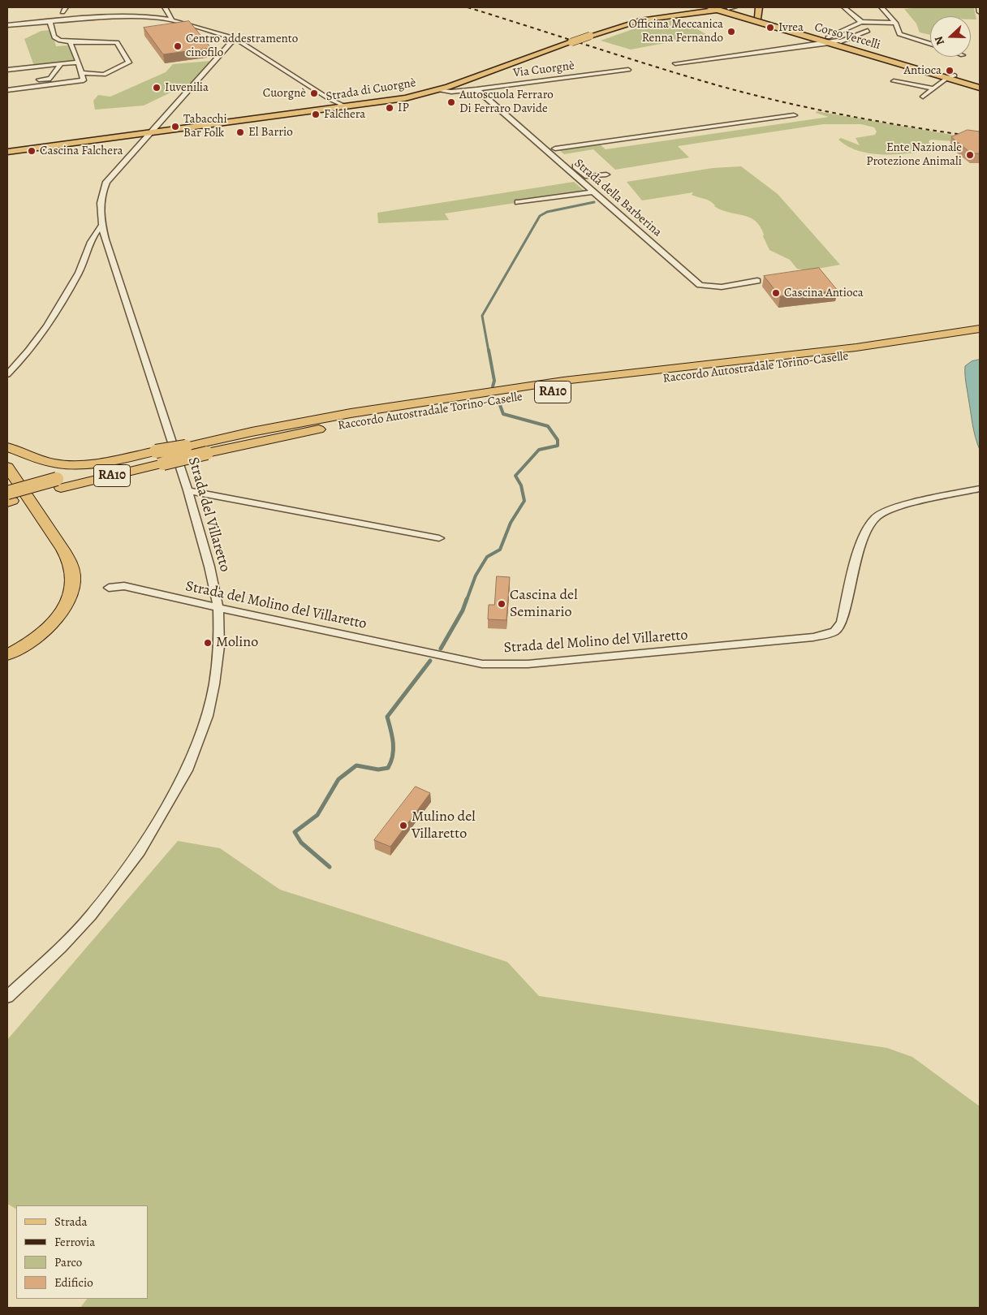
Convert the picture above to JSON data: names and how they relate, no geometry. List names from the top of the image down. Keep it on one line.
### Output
{"streets":{"highway":["Raccordo Autostradale Torino-Caselle","RA10"],"main road":["Corso Vercelli","Strada di Cuorgnè"],"street":["Via Cuorgnè","Strada della Barberina","Strada del Villaretto","Strada del Molino del Villaretto"]},"crossings":[["Corso Vercelli","Strada di Cuorgnè"],["Via Cuorgnè","Strada di Cuorgnè"],["Via Cuorgnè","Strada della Barberina"],["Strada di Cuorgnè","Strada del Villaretto"],["Strada del Villaretto","Strada del Molino del Villaretto"]],"places":["Ivrea","Officina Meccanica Renna Fernando","Centro addestramento cinofilo","Antioca","Iuvenilia","Cuorgnè","Autoscuola Ferraro Di Ferraro Davide","IP","Falchera","Tabacchi Bar Folk","El Barrio","Cascina Falchera","Ente Nazionale Protezione Animali","Cascina Antioca","Cascina del Seminario","Molino","Mulino del Villaretto"],"legend":["Strada","Ferrovia","Parco","Edificio"],"north":"left"}
